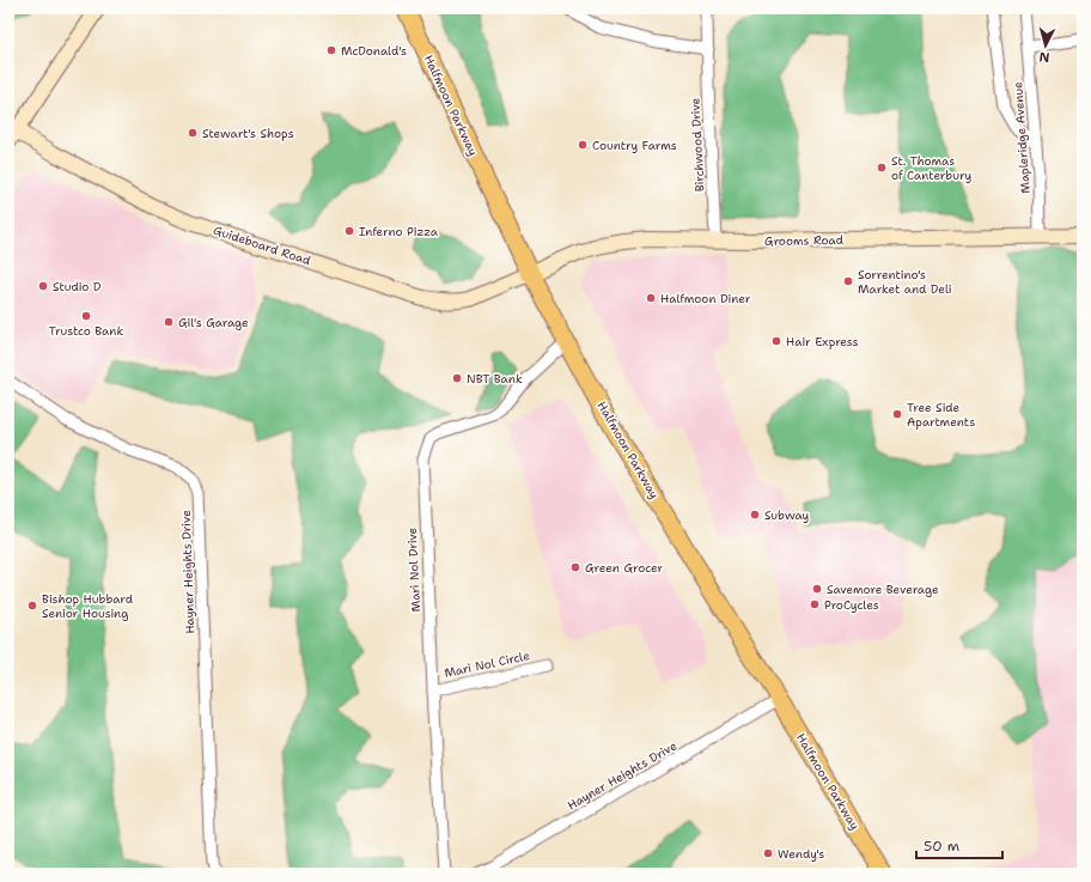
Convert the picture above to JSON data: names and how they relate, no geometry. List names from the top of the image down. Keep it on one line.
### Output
{"streets":{"main road":["Halfmoon Parkway"],"street":["Mapleridge Avenue","Birchwood Drive","Grooms Road","Guideboard Road","Mari Nol Drive","Hayner Heights Drive","Mari Nol Circle"]},"crossings":[["Halfmoon Parkway","Grooms Road"],["Halfmoon Parkway","Guideboard Road"],["Halfmoon Parkway","Mari Nol Drive"],["Halfmoon Parkway","Hayner Heights Drive"],["Mapleridge Avenue","Grooms Road"],["Birchwood Drive","Grooms Road"],["Grooms Road","Guideboard Road"],["Mari Nol Drive","Mari Nol Circle"]],"places":["McDonald's","Stewart's Shops","Country Farms","St. Thomas of Canterbury","Inferno Pizza","Sorrentino's Market and Deli","Studio D","Halfmoon Diner","Trustco Bank","Gil's Garage","Hair Express","NBT Bank","Tree Side Apartments","Subway","Green Grocer","Savemore Beverage","ProCycles","Bishop Hubbard Senior Housing","Wendy's"],"scale_bar":"50 m","north":"bottom"}
